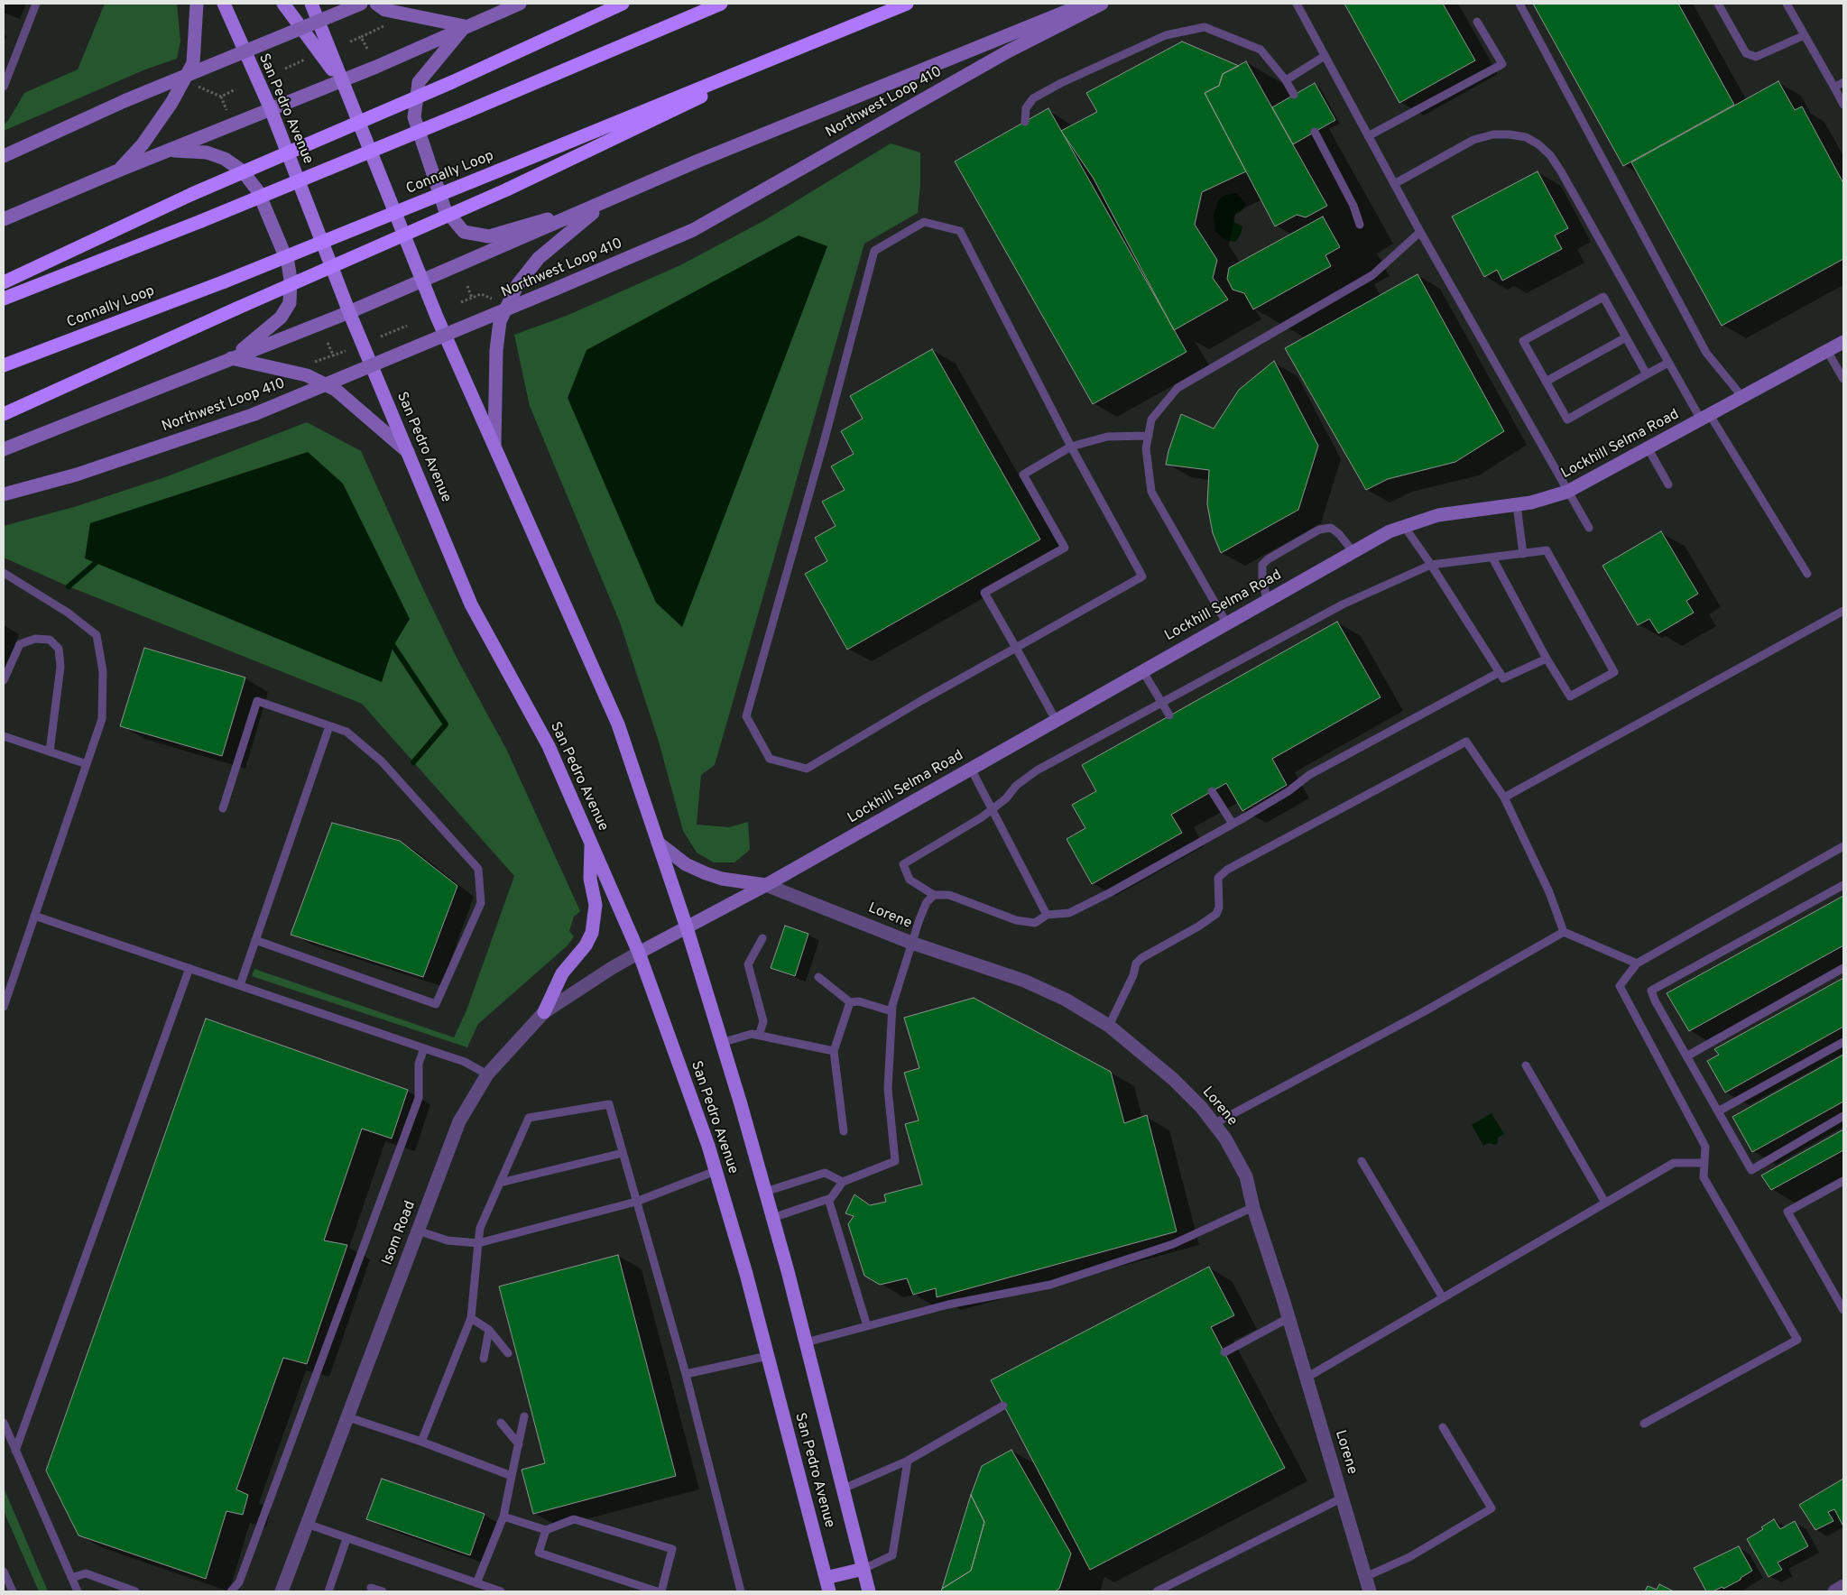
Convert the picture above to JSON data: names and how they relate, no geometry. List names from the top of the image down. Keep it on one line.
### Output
{"streets":{"highway":["Connally Loop"],"main road":["Northwest Loop 410","San Pedro Avenue","Lockhill Selma Road"],"street":["Lorene","Isom Road"]},"crossings":[["Northwest Loop 410","San Pedro Avenue"],["San Pedro Avenue","Lockhill Selma Road"],["San Pedro Avenue","Isom Road"],["Lockhill Selma Road","Lorene"],["Lockhill Selma Road","Isom Road"]]}
